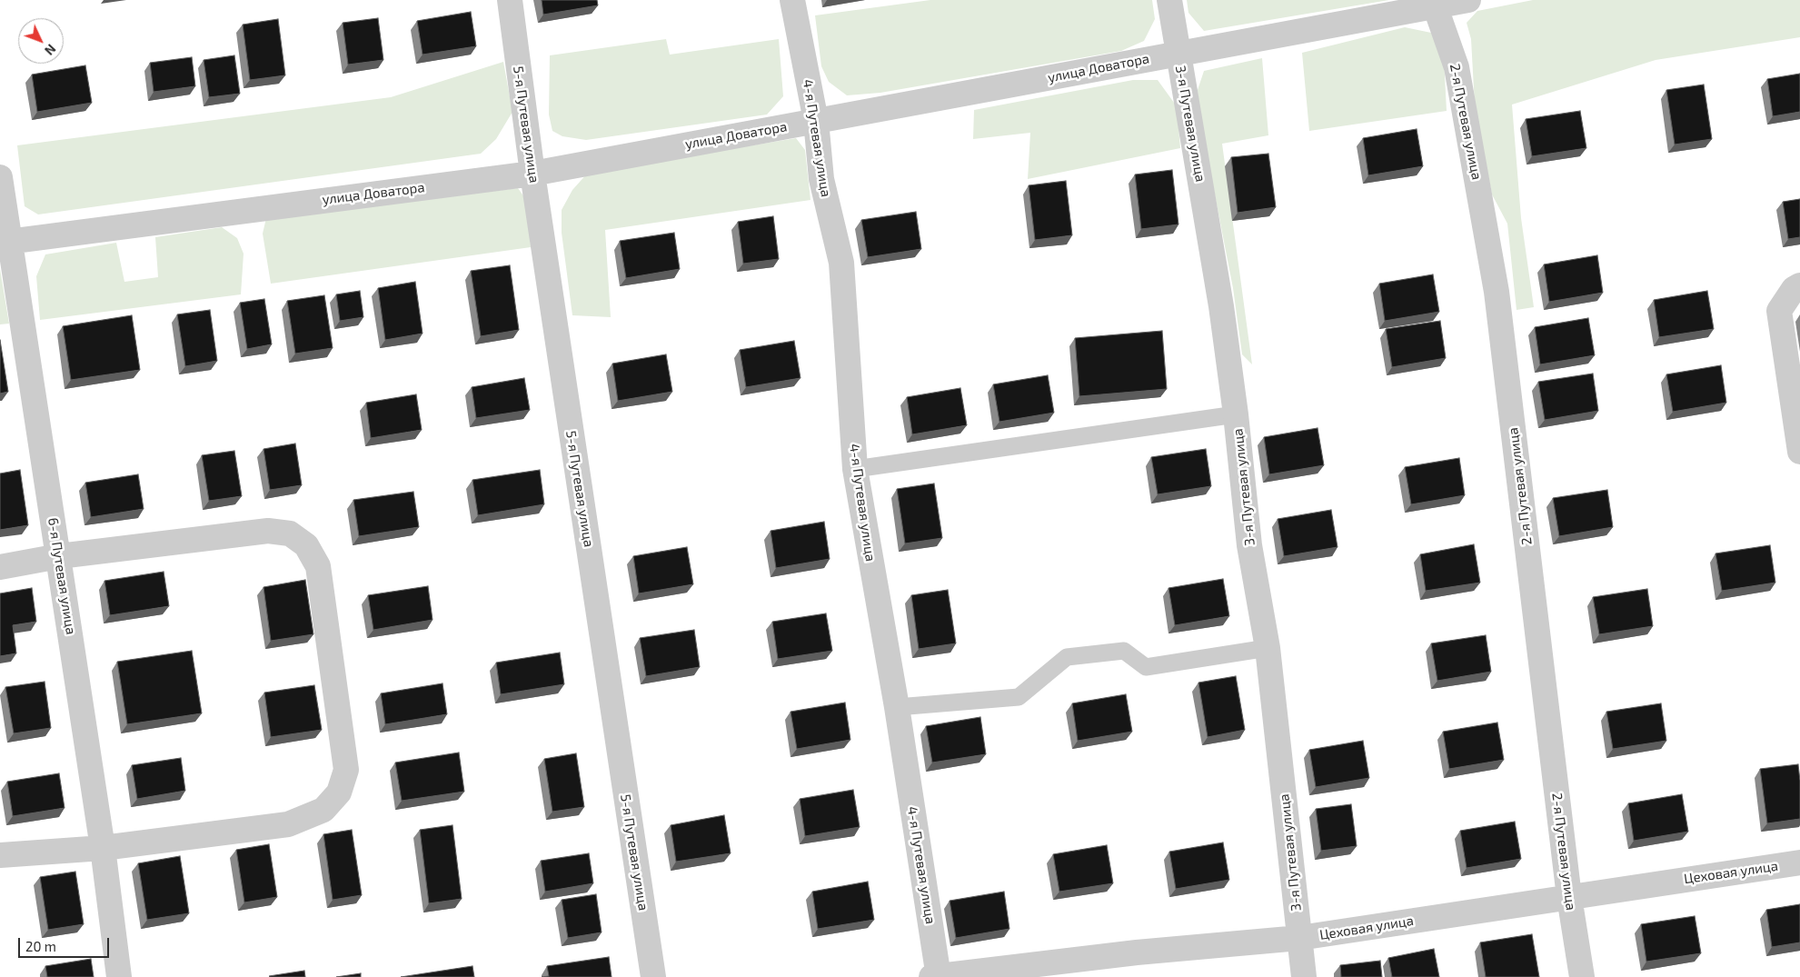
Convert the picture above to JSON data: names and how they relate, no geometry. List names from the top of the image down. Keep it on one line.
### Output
{"streets":{"street":["улица Доватора","2-я Путевая улица","3-я Путевая улица","5-я Путевая улица","4-я Путевая улица","6-я Путевая улица","Цеховая улица"]},"crossings":[["улица Доватора","2-я Путевая улица"],["улица Доватора","3-я Путевая улица"],["улица Доватора","5-я Путевая улица"],["улица Доватора","4-я Путевая улица"],["улица Доватора","6-я Путевая улица"],["2-я Путевая улица","Цеховая улица"],["3-я Путевая улица","Цеховая улица"],["4-я Путевая улица","Цеховая улица"]],"scale_bar":"20 m","north":"bottom right"}
